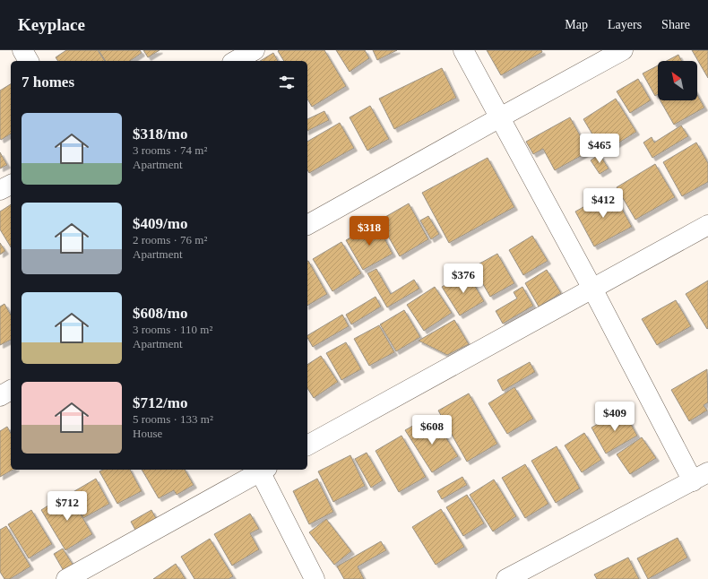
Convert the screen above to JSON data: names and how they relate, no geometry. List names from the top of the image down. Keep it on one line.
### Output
{"north":"top left","page":{"header":"Keyplace","nav":["Map","Layers","Share"],"heading":"7 homes","list":[{"name":"$318/mo","note":"3 rooms · 74 m² · Apartment"},{"name":"$409/mo","note":"2 rooms · 76 m² · Apartment"},{"name":"$608/mo","note":"3 rooms · 110 m² · Apartment"},{"name":"$712/mo","note":"5 rooms · 133 m² · House"}],"price":["$465","$412","$318","$376","$409","$608","$712"]}}
